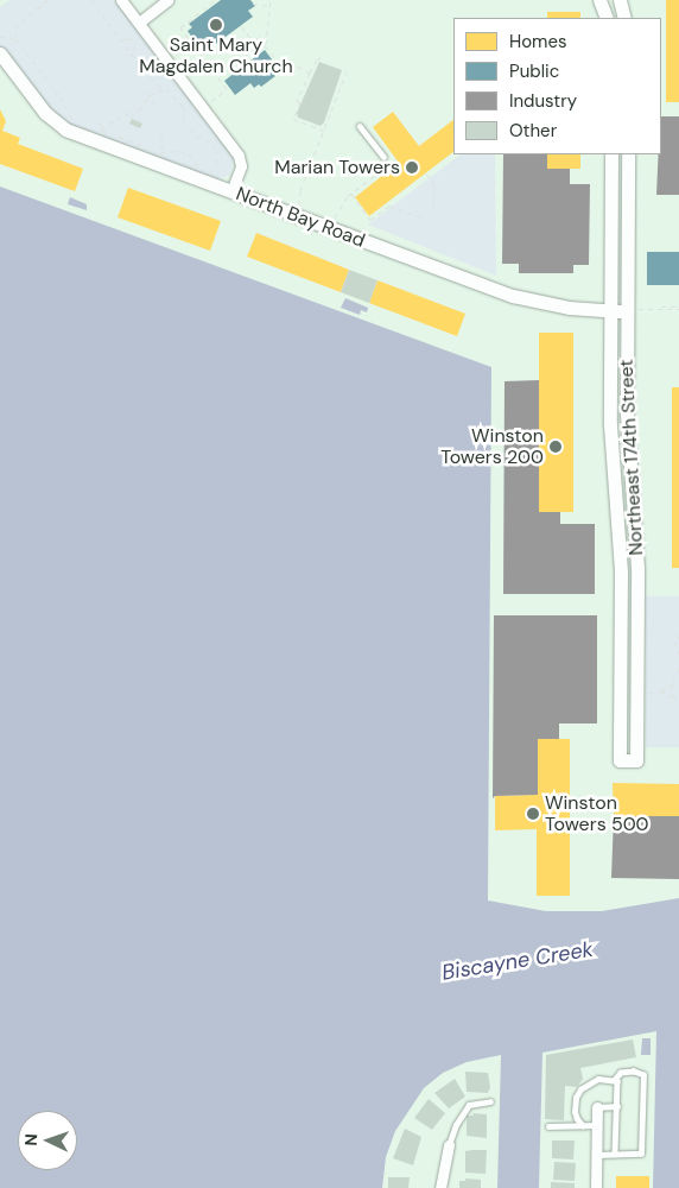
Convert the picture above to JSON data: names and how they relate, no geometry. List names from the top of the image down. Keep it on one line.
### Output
{"streets":{"street":["North Bay Road","Northeast 174th Street"]},"crossings":[["North Bay Road","Northeast 174th Street"]],"water":["Biscayne Creek"],"places":["Saint Mary Magdalen Church","Marian Towers","Winston Towers 200","Winston Towers 500"],"legend":["Homes","Public","Industry","Other"],"north":"left"}
